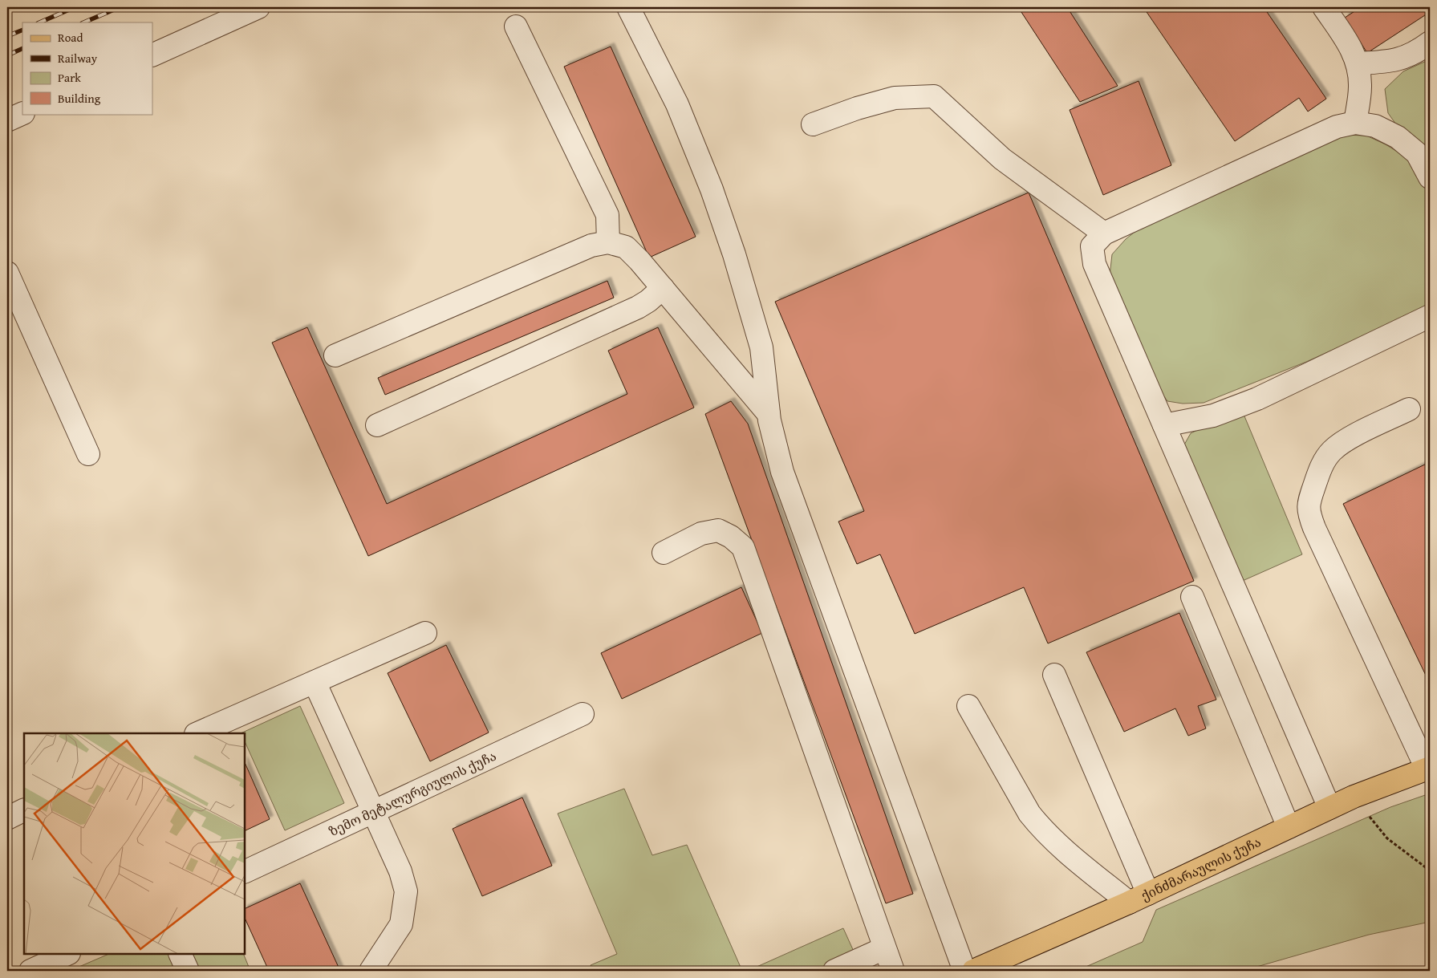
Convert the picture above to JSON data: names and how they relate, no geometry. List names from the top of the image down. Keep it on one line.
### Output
{"streets":{"main road":["ქინძმარაულის ქუჩა"],"street":["ზემო მეტალურგიულის ქუჩა"]},"legend":["Road","Railway","Park","Building"]}
